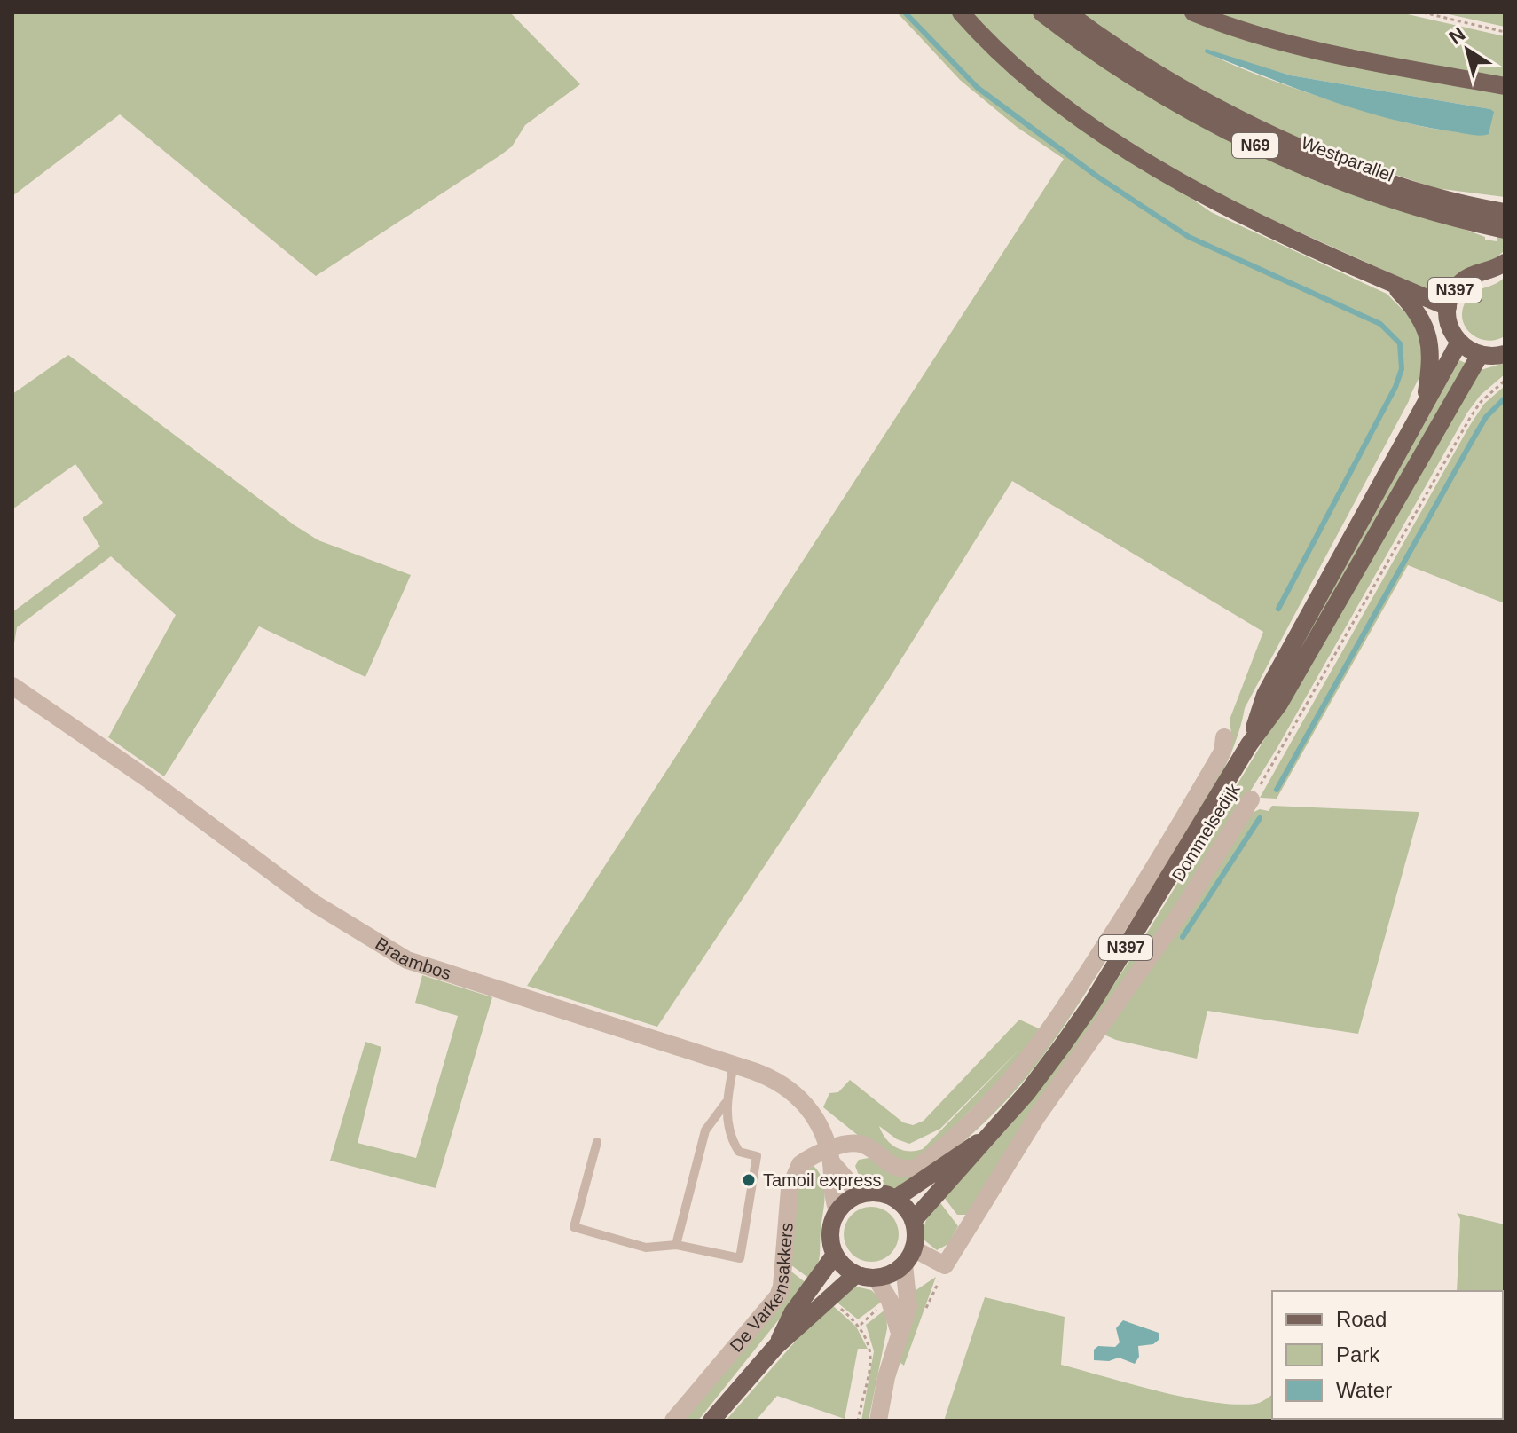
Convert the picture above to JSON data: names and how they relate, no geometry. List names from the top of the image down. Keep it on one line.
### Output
{"streets":{"main road":["N69","Westparallel","N397","Dommelsedijk"],"street":["Braambos","De Varkensakkers"]},"crossings":[["N397","Dommelsedijk"],["Dommelsedijk","Braambos"],["Dommelsedijk","De Varkensakkers"],["Braambos","De Varkensakkers"]],"places":["Tamoil express"],"legend":["Road","Park","Water"],"north":"top left"}
